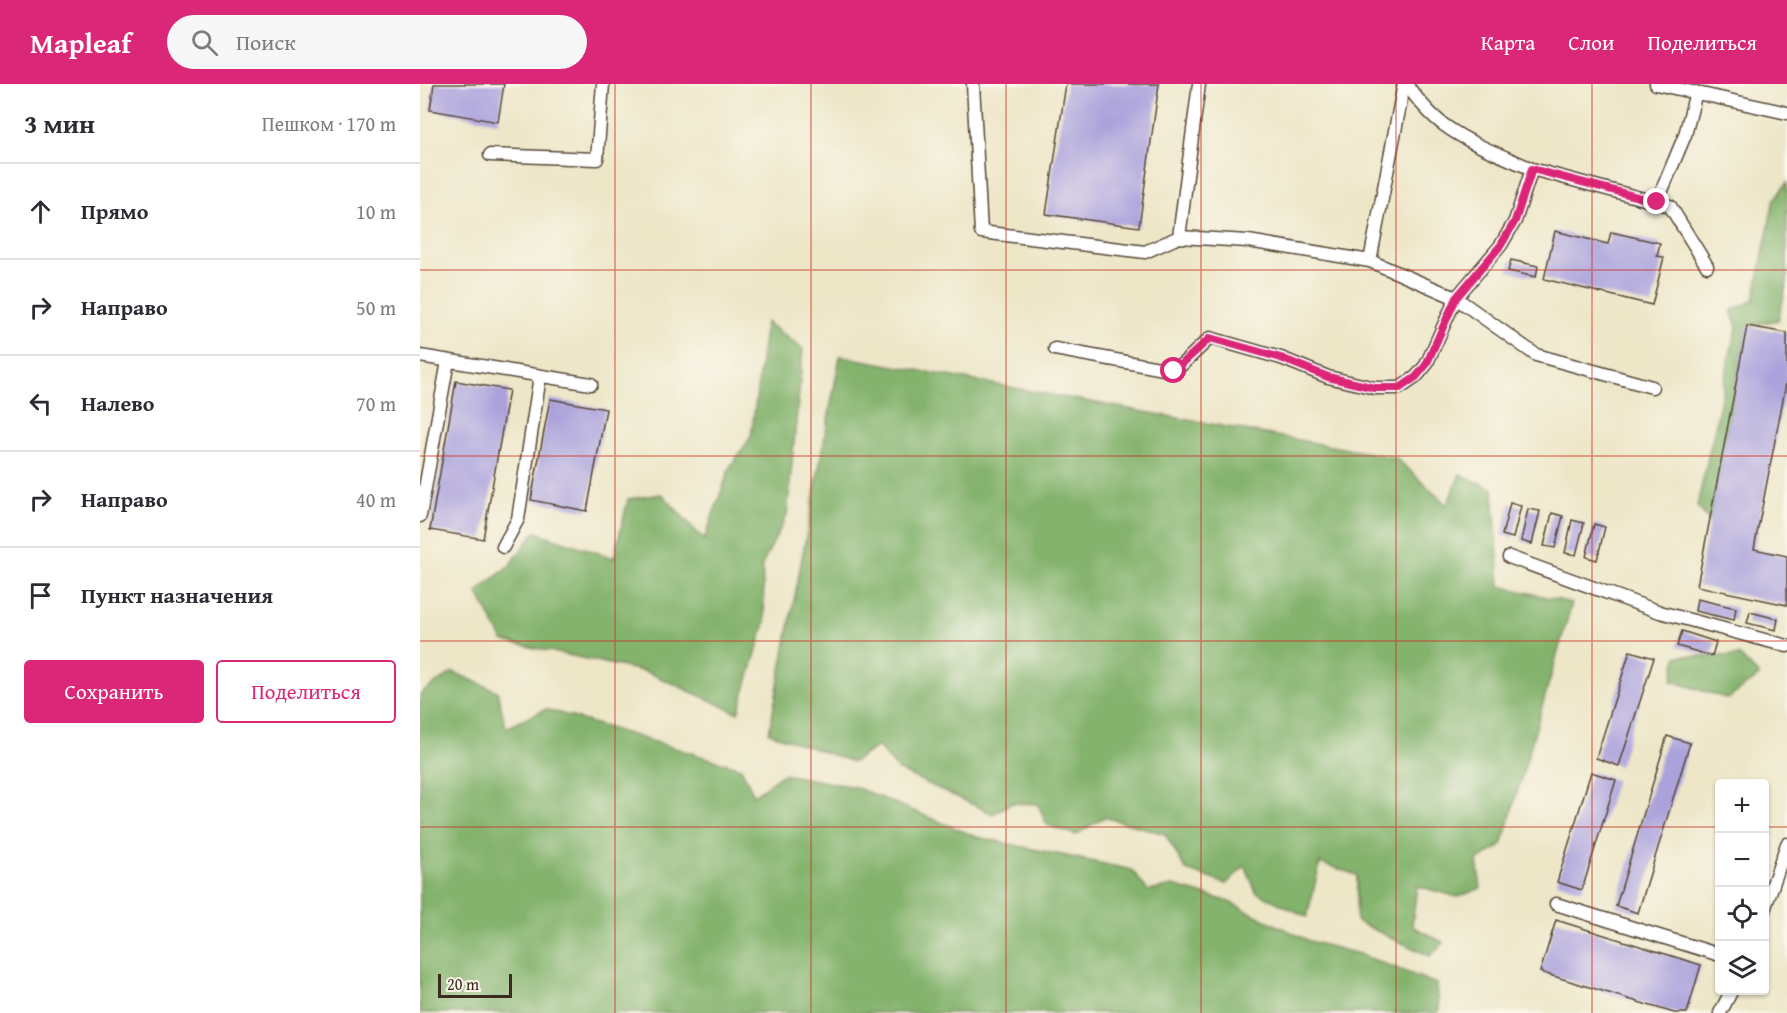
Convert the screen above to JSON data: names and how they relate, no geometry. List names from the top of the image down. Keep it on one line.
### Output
{"scale_bar":"20 m","page":{"header":"Mapleaf","search":"Поиск","nav":["Карта","Слои","Поделиться"],"heading":["3 мин","Пешком · 170 m"],"list":[["Прямо","10 m"],["Направо","50 m"],["Налево","70 m"],["Направо","40 m"],"Пункт назначения"],"buttons":["Сохранить","Поделиться"],"map_buttons":["+","−"],"scale":"20 m"}}
